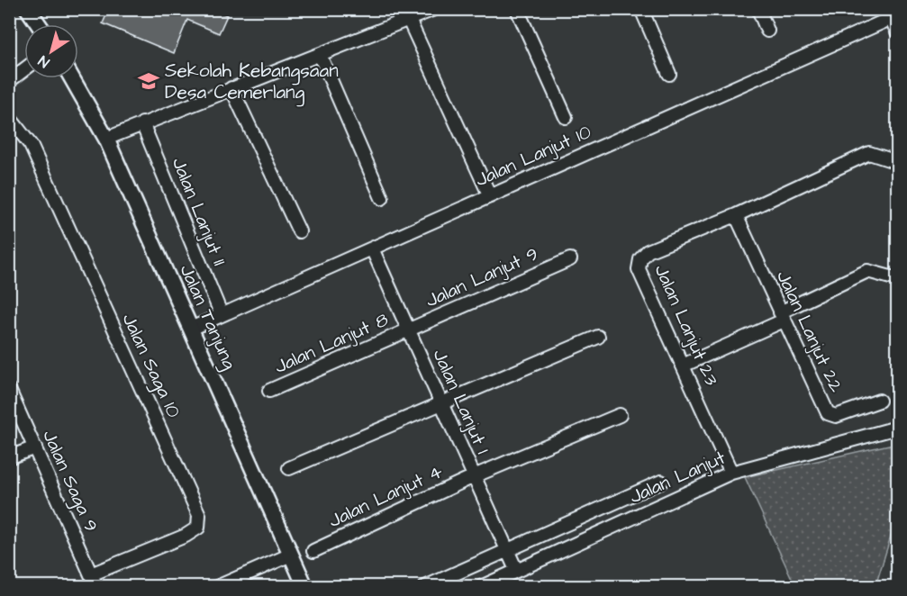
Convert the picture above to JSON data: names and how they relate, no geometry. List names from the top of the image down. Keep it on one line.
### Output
{"streets":{"street":["Jalan Lanjut 10","Jalan Lanjut 11","Jalan Lanjut 9","Jalan Tanjung","Jalan Lanjut 23","Jalan Lanjut 22","Jalan Lanjut 8","Jalan Saga 10","Jalan Lanjut 1","Jalan Lanjut","Jalan Saga 9","Jalan Lanjut 4"]},"crossings":[["Jalan Lanjut 10","Jalan Lanjut 11"],["Jalan Lanjut 10","Jalan Tanjung"],["Jalan Lanjut 10","Jalan Lanjut 1"],["Jalan Lanjut 9","Jalan Lanjut 8"],["Jalan Lanjut 9","Jalan Lanjut 1"],["Jalan Lanjut 23","Jalan Lanjut 22"],["Jalan Lanjut 23","Jalan Lanjut"],["Jalan Lanjut 8","Jalan Lanjut 1"],["Jalan Saga 10","Jalan Saga 9"],["Jalan Lanjut 1","Jalan Lanjut"],["Jalan Lanjut 1","Jalan Lanjut 4"]],"places":{"school or university":["Sekolah Kebangsaan Desa Cemerlang"]},"north":"bottom left"}
